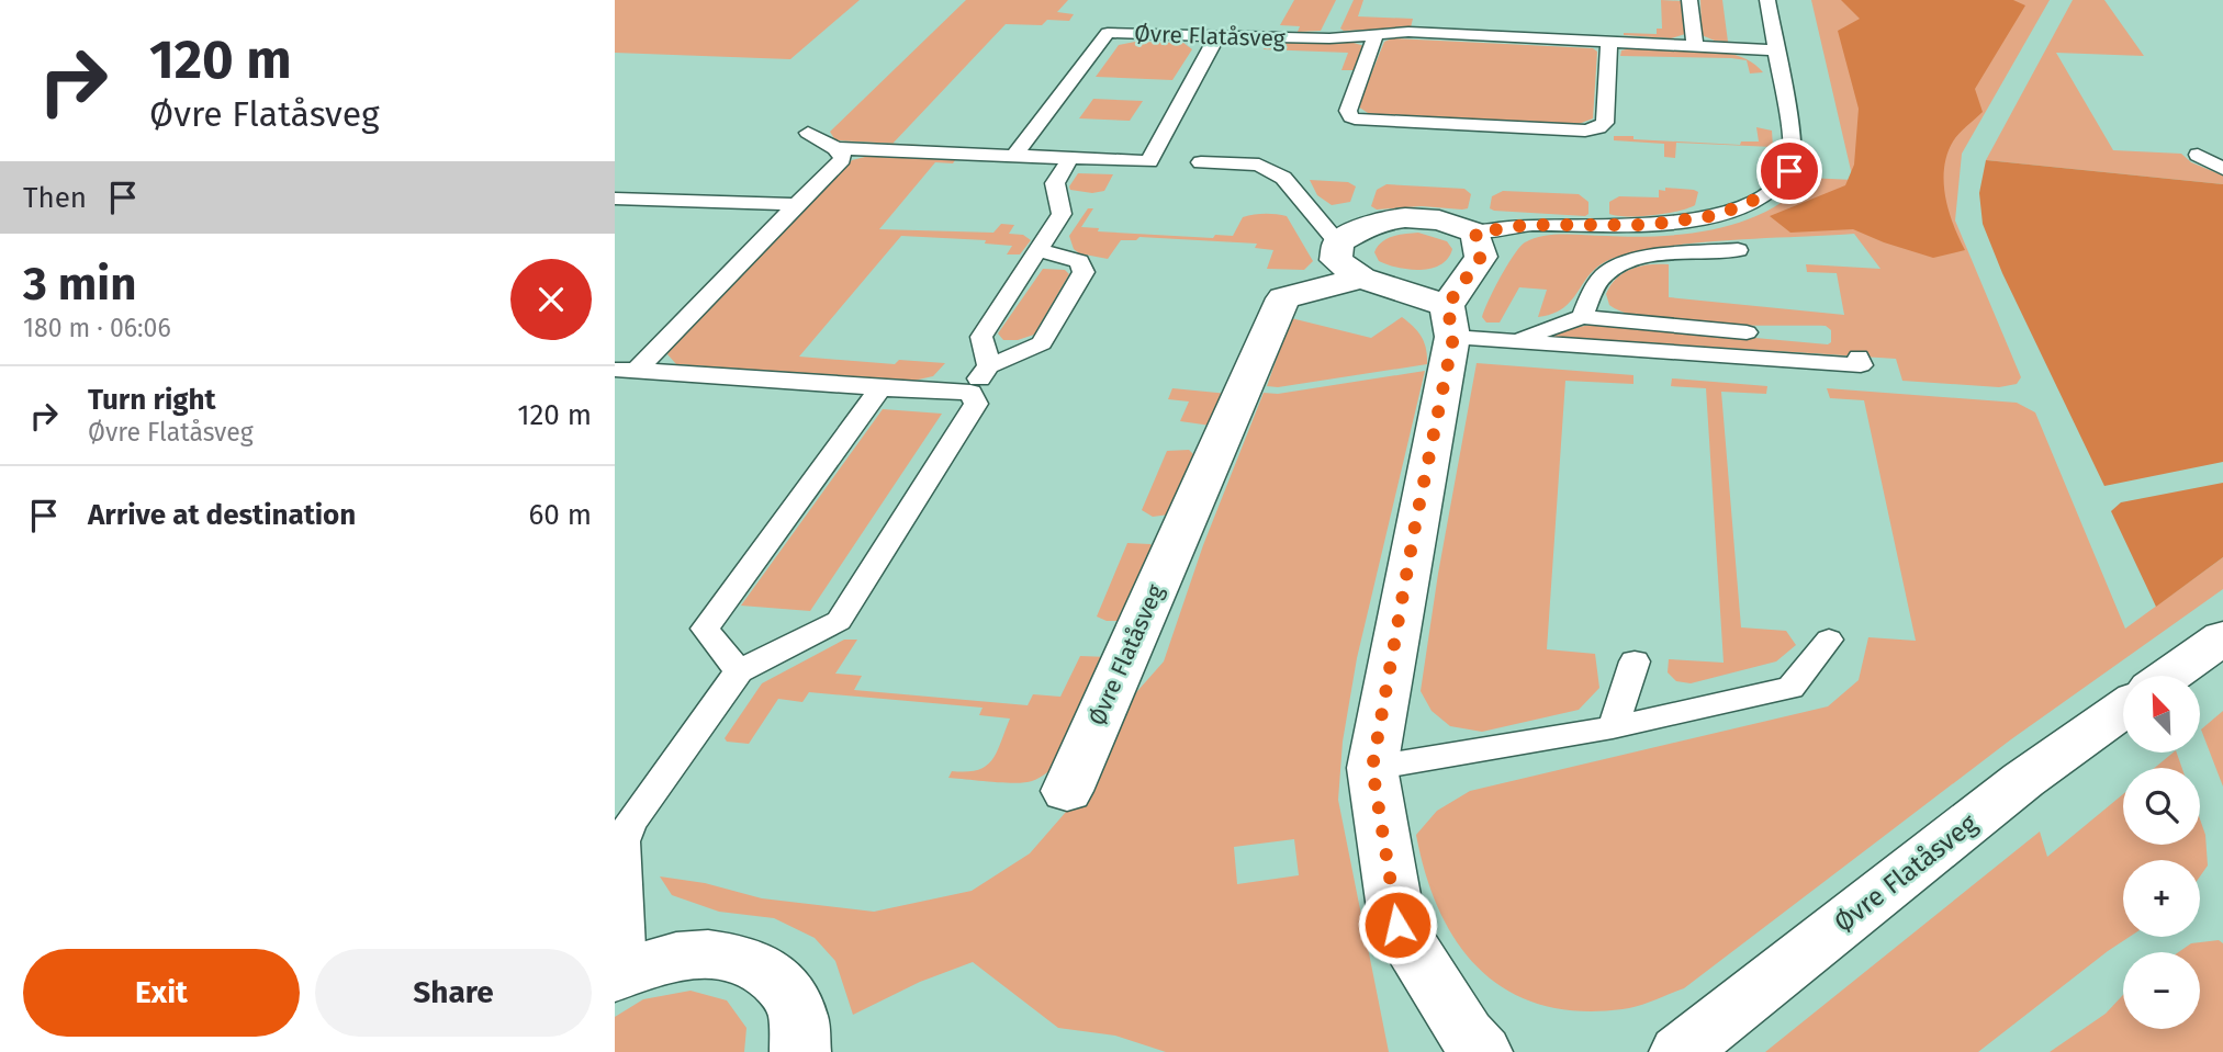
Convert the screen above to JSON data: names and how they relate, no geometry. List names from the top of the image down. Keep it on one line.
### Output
{"streets":{"street":["Øvre Flatåsveg"]},"north":"top left","page":{"turn":["120 m","Øvre Flatåsveg"],"then":"Then","heading":["3 min","180 m · 06:06"],"list":[{"name":"Turn right","note":"Øvre Flatåsveg","value":"120 m"},{"name":"Arrive at destination","value":"60 m"}],"map_buttons":["+","−"],"buttons":["Exit","Share"]}}
